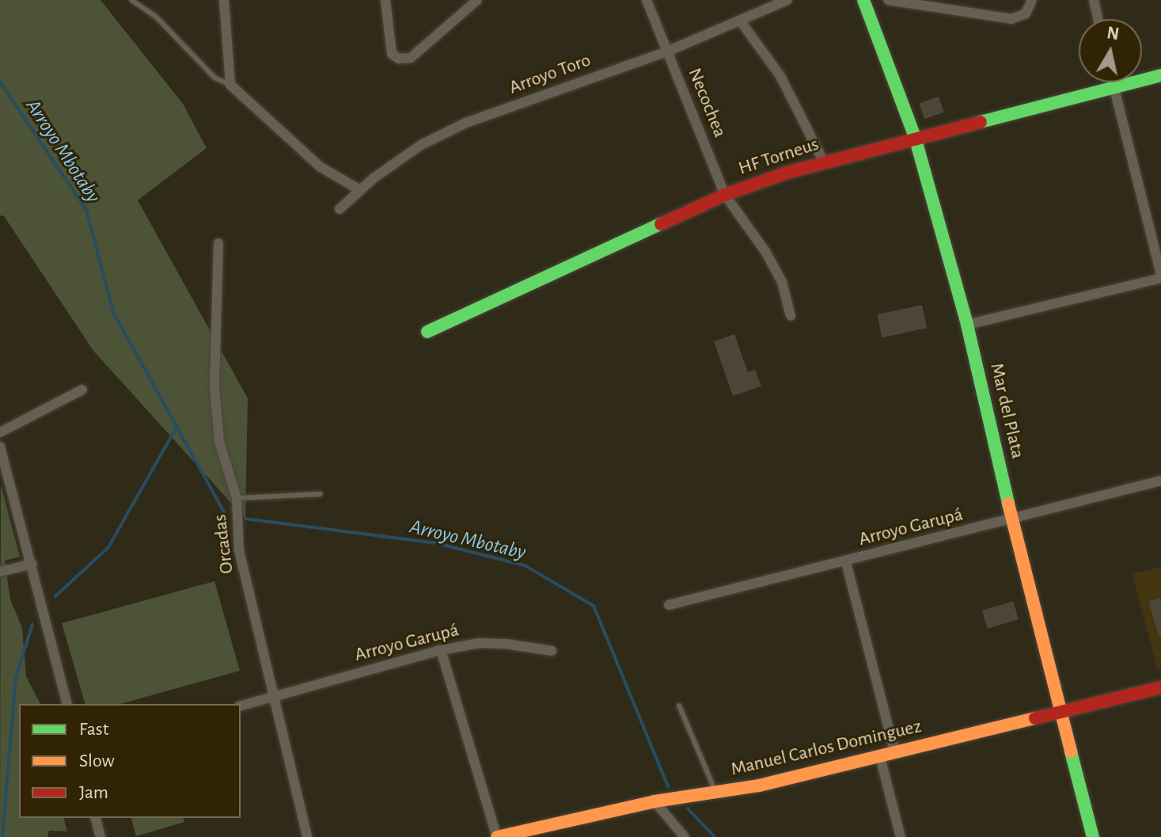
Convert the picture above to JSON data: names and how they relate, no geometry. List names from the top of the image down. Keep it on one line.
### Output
{"streets":{"street":["Arroyo Toro","Necochea","HF Torneus","Mar del Plata","Arroyo Garupá","Orcadas","Manuel Carlos Dominguez"]},"crossings":[["Arroyo Toro","Necochea"],["Necochea","HF Torneus"],["HF Torneus","Mar del Plata"],["Mar del Plata","Arroyo Garupá"],["Mar del Plata","Manuel Carlos Dominguez"],["Arroyo Garupá","Orcadas"]],"water":["Arroyo Mbotaby"],"legend":["Fast","Slow","Jam"],"north":"top"}
